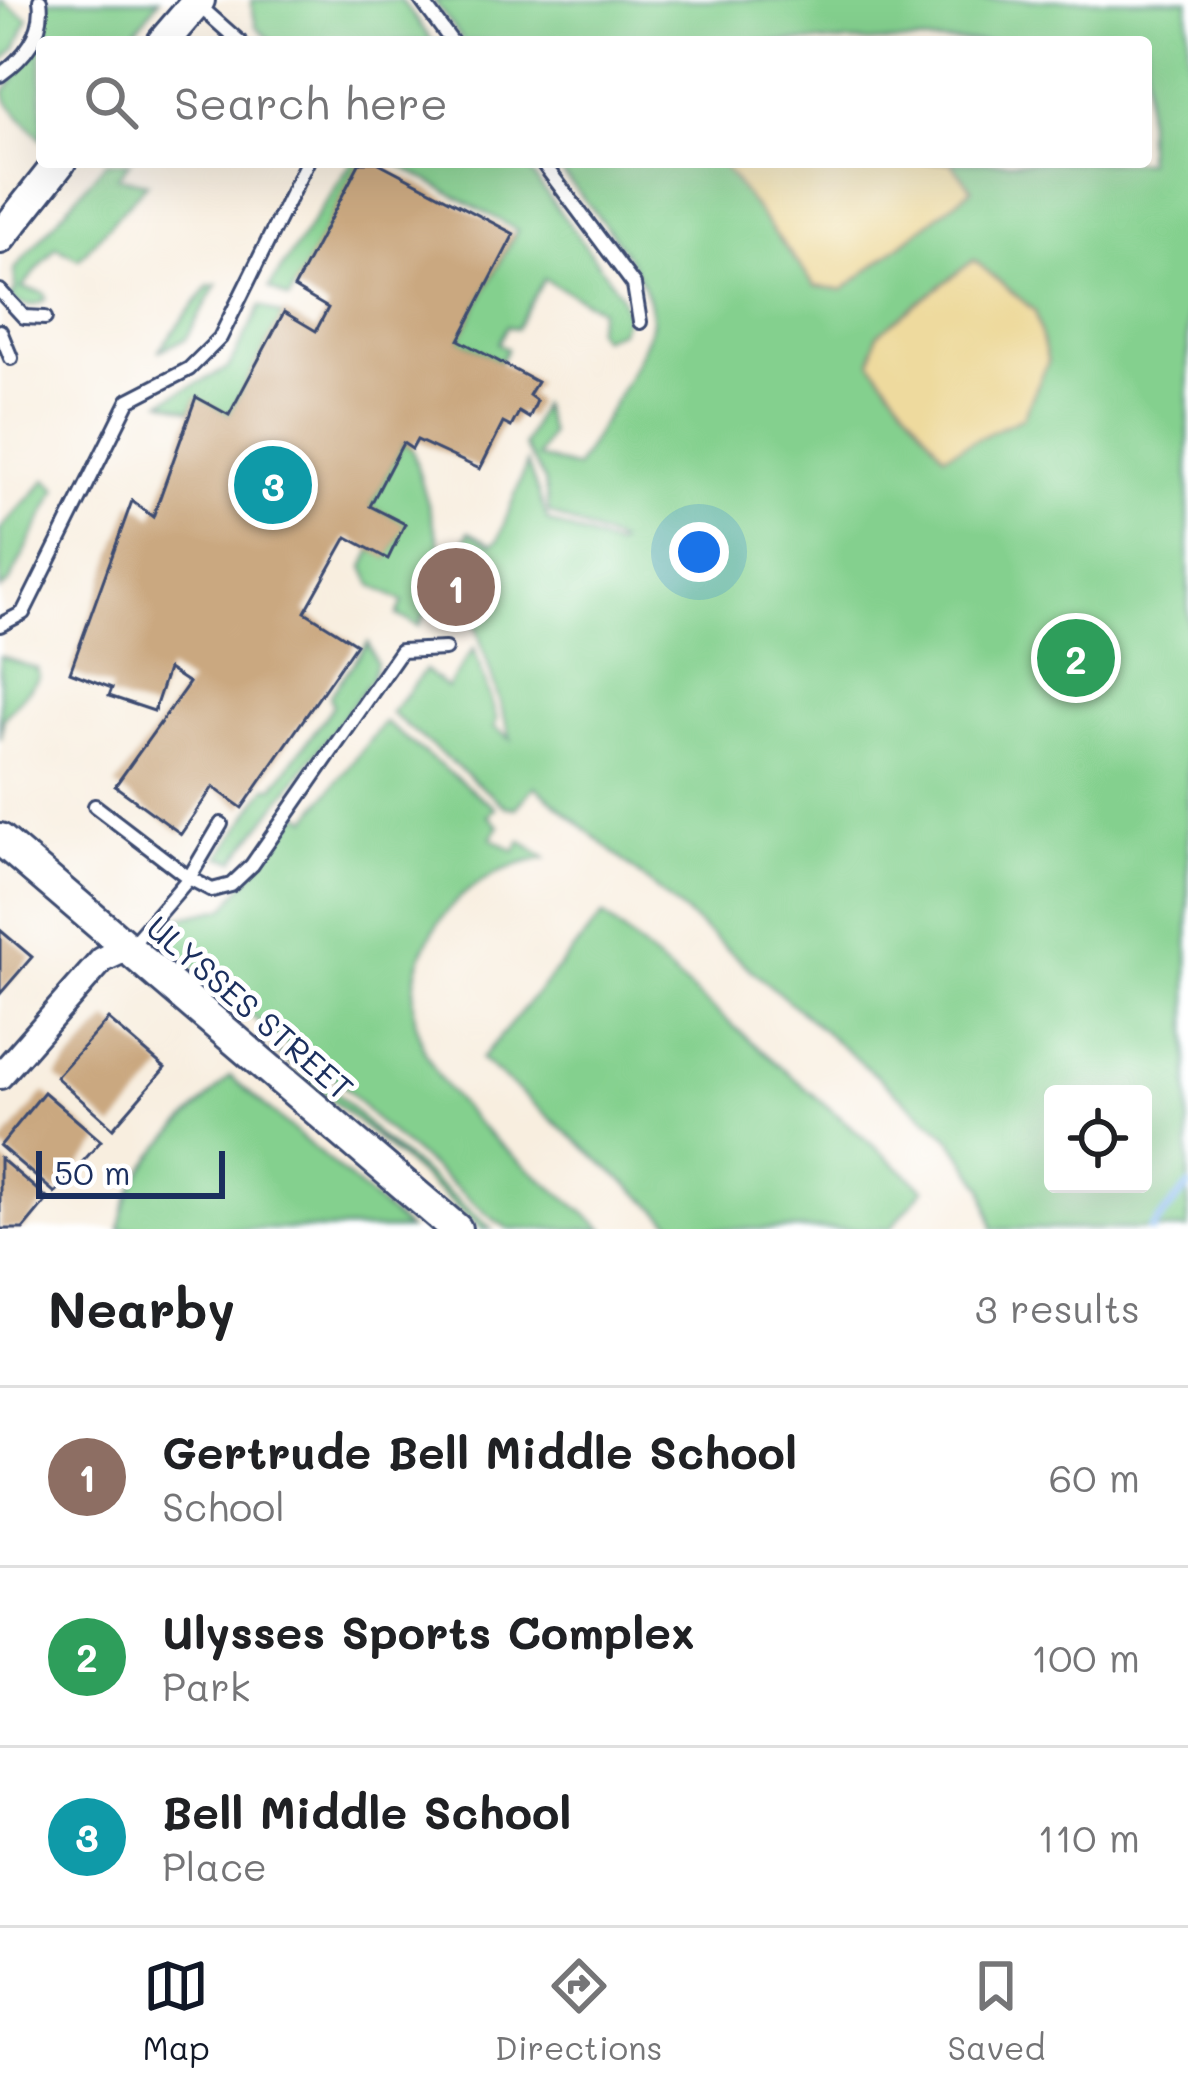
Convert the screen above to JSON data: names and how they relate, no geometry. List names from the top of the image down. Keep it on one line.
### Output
{"streets":{"street":["ULYSSES STREET"]},"scale_bar":"50 m","page":{"search":"Search here","pins":["3","1","2"],"scale":"50 m","heading":["Nearby","3 results"],"list":[{"mark":"1","name":"Gertrude Bell Middle School","note":"School","value":"60 m"},{"mark":"2","name":"Ulysses Sports Complex","note":"Park","value":"100 m"},{"mark":"3","name":"Bell Middle School","note":"Place","value":"110 m"}],"nav":["Map","Directions","Saved"]}}
